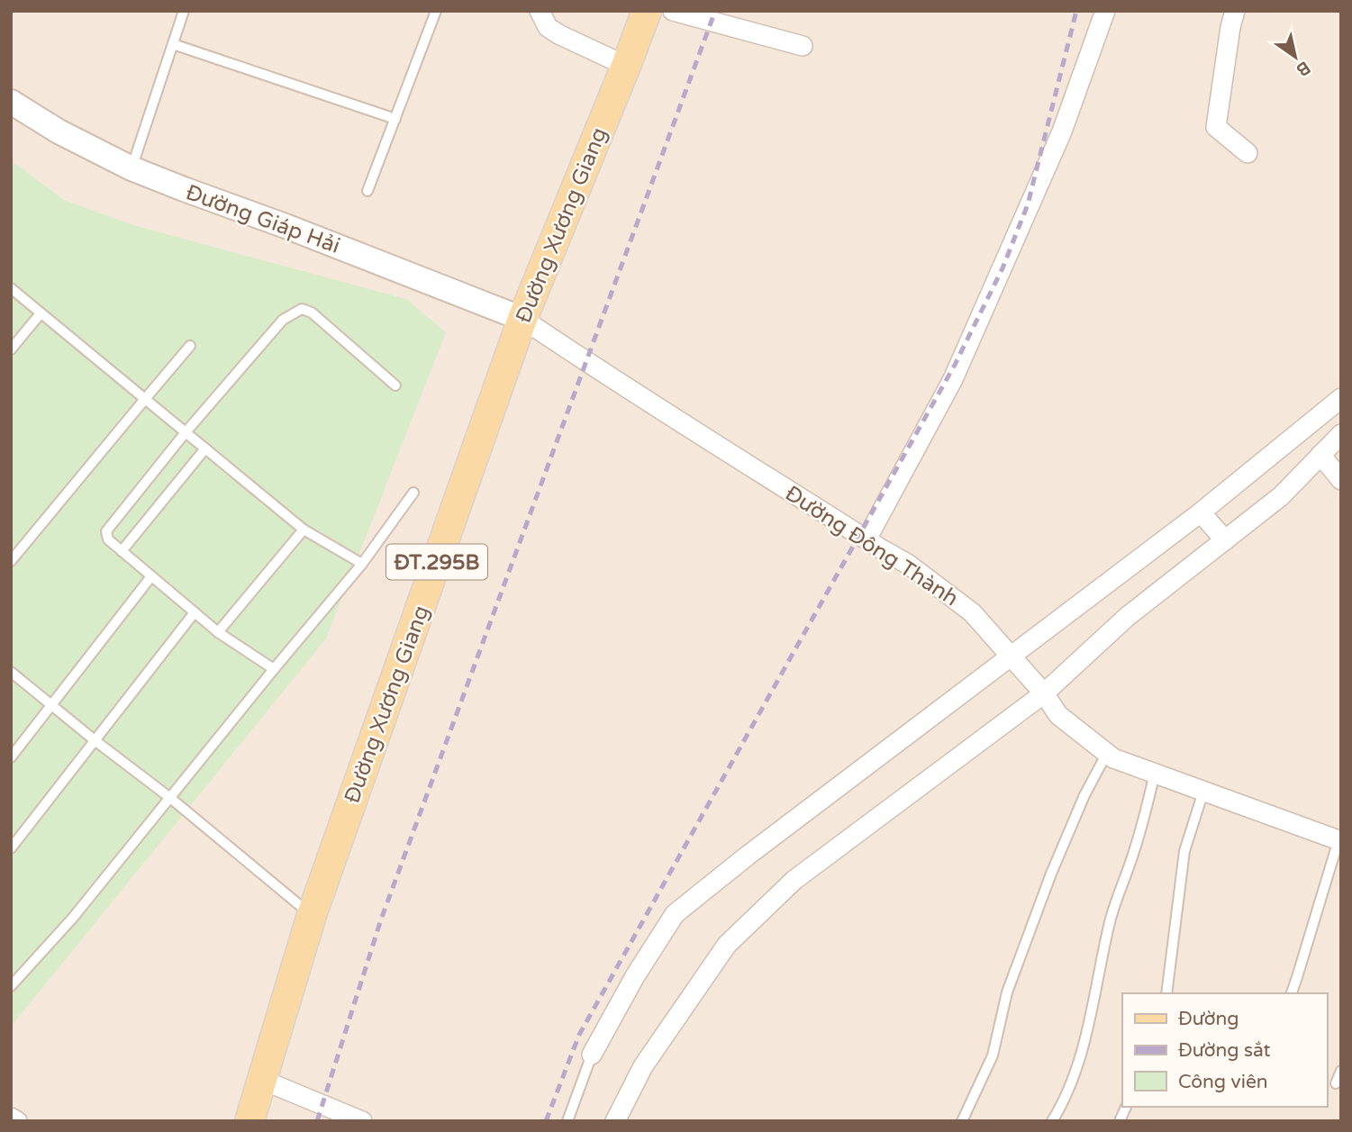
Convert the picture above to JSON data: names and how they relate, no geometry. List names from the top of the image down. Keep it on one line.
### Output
{"streets":{"main road":["Đường Xương Giang","ĐT.295B"],"street":["Đường Giáp Hải","Đường Đông Thành"]},"crossings":[["Đường Giáp Hải","Đường Xương Giang"],["Đường Giáp Hải","Đường Đông Thành"],["Đường Xương Giang","Đường Đông Thành"]],"legend":["Đường","Đường sắt","Công viên"],"north":"bottom right"}
